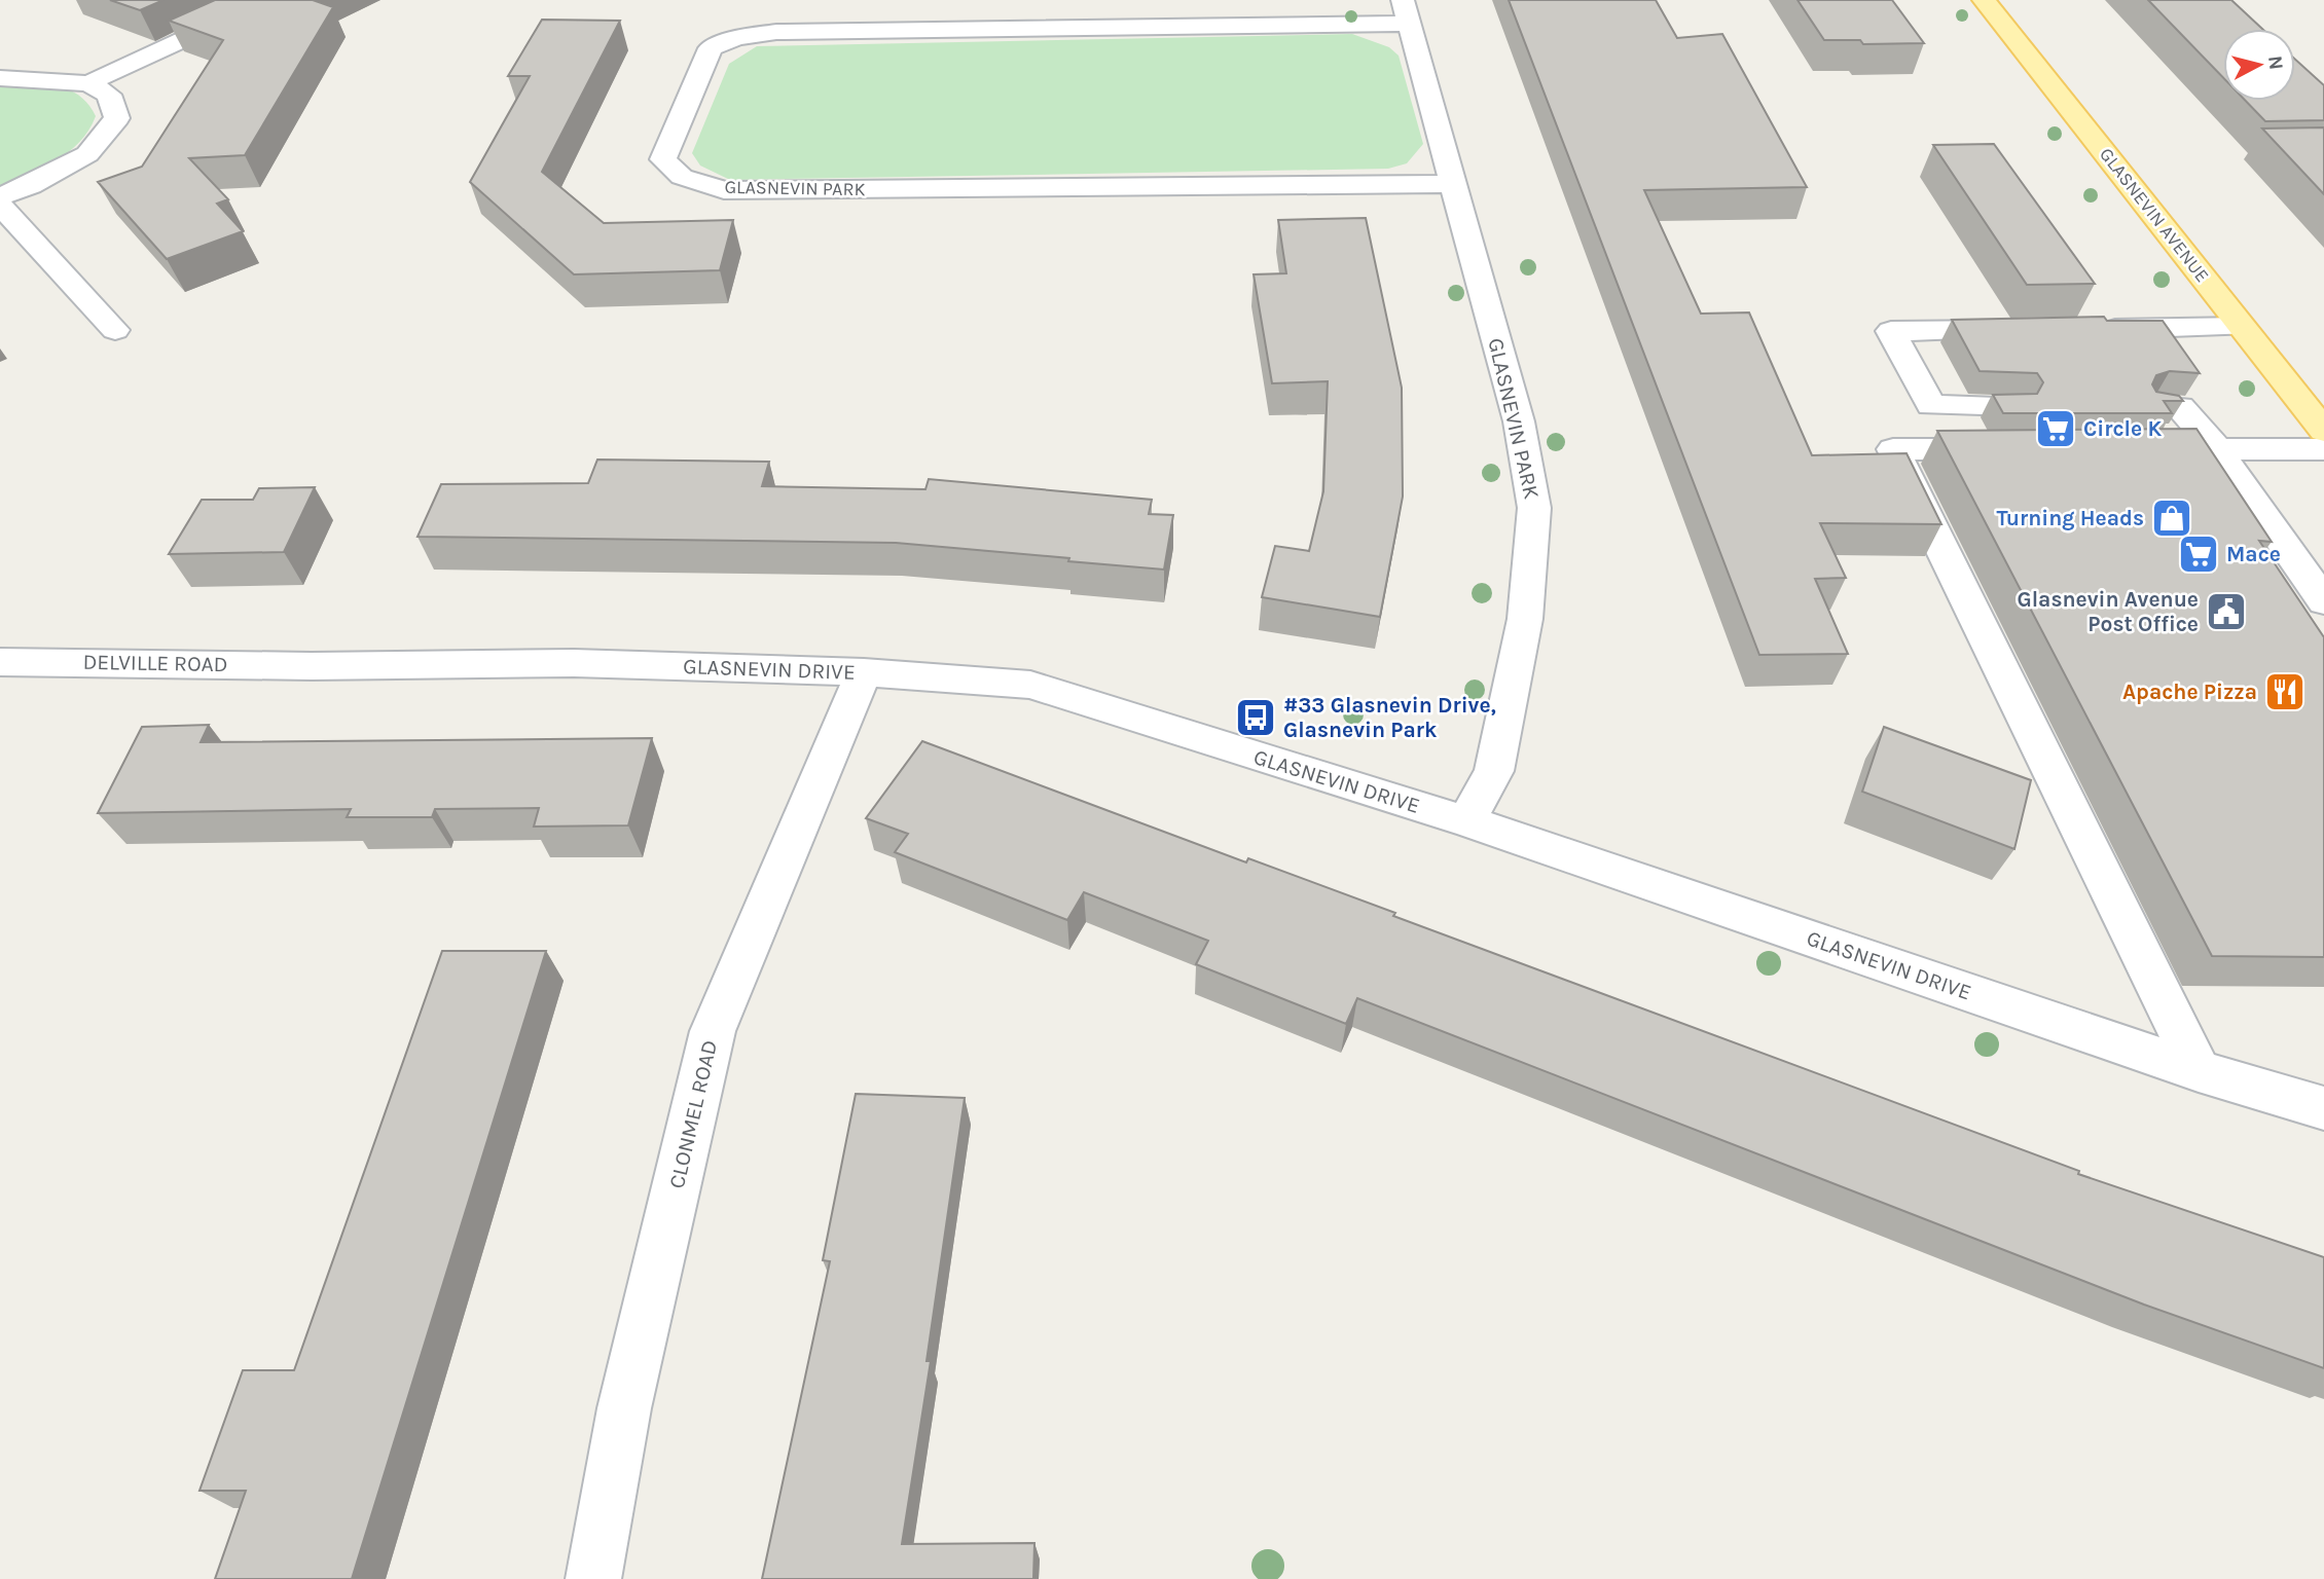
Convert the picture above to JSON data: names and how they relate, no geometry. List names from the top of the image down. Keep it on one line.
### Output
{"streets":{"main road":["GLASNEVIN AVENUE"],"street":["GLASNEVIN PARK","DELVILLE ROAD","GLASNEVIN DRIVE","CLONMEL ROAD"]},"crossings":[["GLASNEVIN PARK","GLASNEVIN DRIVE"],["DELVILLE ROAD","GLASNEVIN DRIVE"],["GLASNEVIN DRIVE","CLONMEL ROAD"]],"places":{"supermarket":["Circle K","Mace"],"shop":["Turning Heads"],"public building":["Glasnevin Avenue Post Office"],"restaurant":["Apache Pizza"],"bus stop":["#33 Glasnevin Drive, Glasnevin Park"]},"north":"right"}
